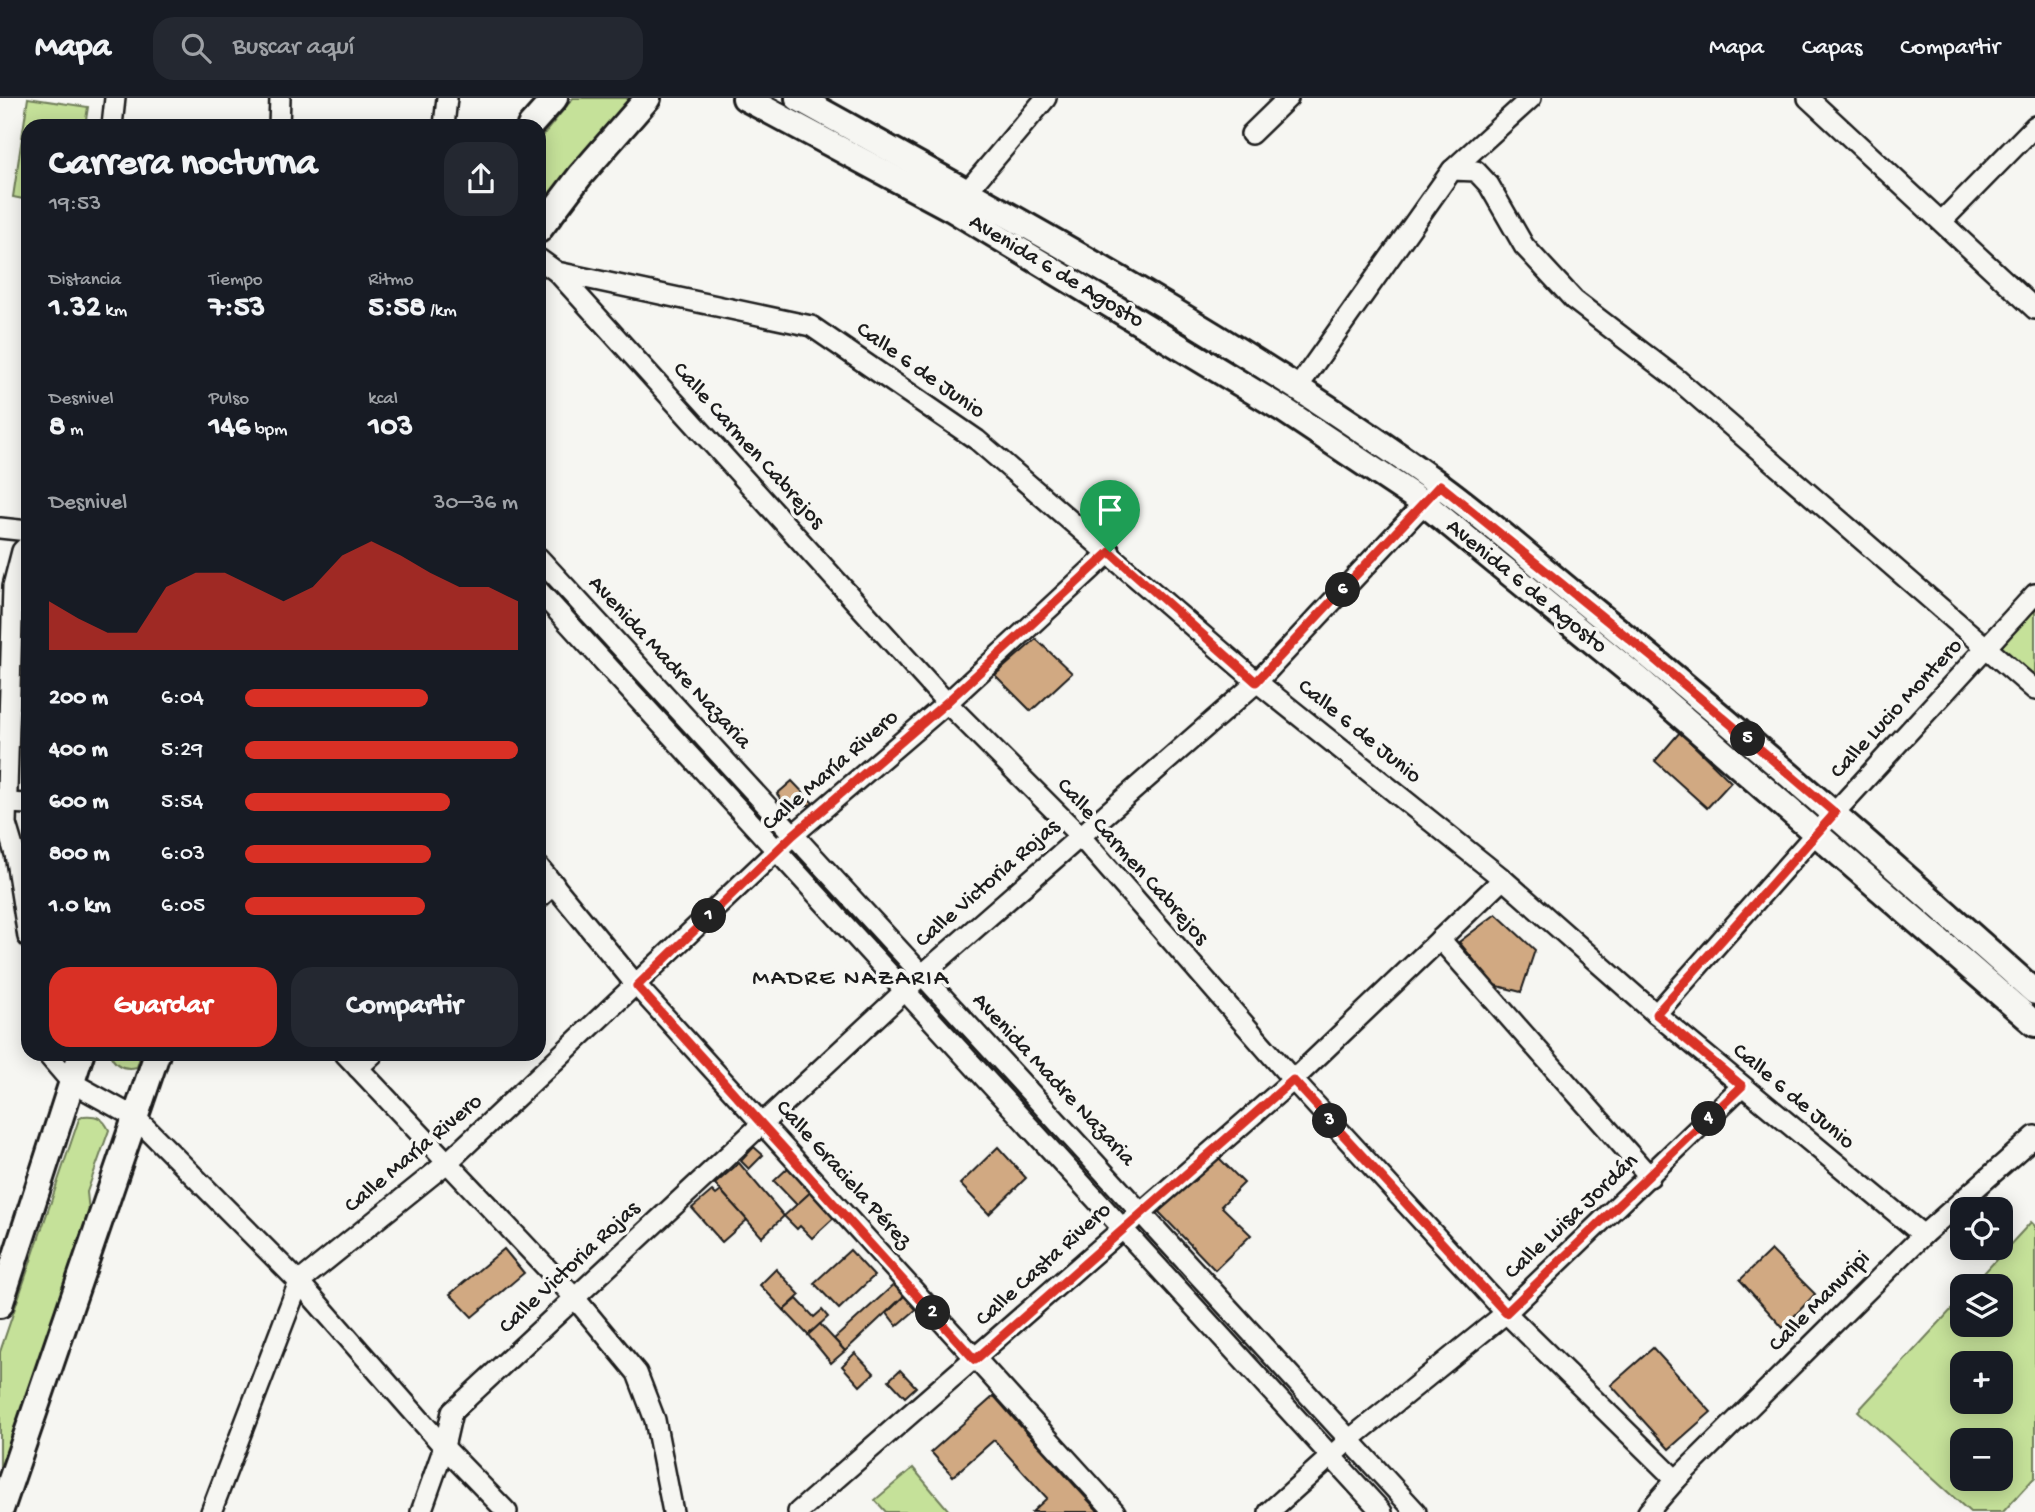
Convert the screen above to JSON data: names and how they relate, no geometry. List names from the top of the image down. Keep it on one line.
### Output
{"streets":{"main road":["Avenida 6 de Agosto"],"street":["Calle 6 de Junio","Calle Carmen Cabrejos","Avenida Madre Nazaria","Calle Lucio Montero","Calle María Rivero","Calle Victoria Rojas","Calle Graciela Pérez","Calle Luisa Jordán","Calle Casta Rivero","Calle Manuripi"]},"crossings":[["Avenida 6 de Agosto","Calle Lucio Montero"],["Avenida 6 de Agosto","Calle Victoria Rojas"],["Calle 6 de Junio","Calle Carmen Cabrejos"],["Calle 6 de Junio","Calle Lucio Montero"],["Calle 6 de Junio","Calle María Rivero"],["Calle 6 de Junio","Calle Victoria Rojas"],["Calle 6 de Junio","Calle Luisa Jordán"],["Calle 6 de Junio","Calle Casta Rivero"],["Calle 6 de Junio","Calle Manuripi"],["Calle Carmen Cabrejos","Calle María Rivero"],["Calle Carmen Cabrejos","Calle Victoria Rojas"],["Calle Carmen Cabrejos","Calle Luisa Jordán"],["Calle Carmen Cabrejos","Calle Casta Rivero"],["Calle Carmen Cabrejos","Calle Manuripi"],["Avenida Madre Nazaria","Calle María Rivero"],["Avenida Madre Nazaria","Calle Victoria Rojas"],["Avenida Madre Nazaria","Calle Luisa Jordán"],["Avenida Madre Nazaria","Calle Casta Rivero"],["Calle María Rivero","Calle Graciela Pérez"],["Calle Victoria Rojas","Calle Graciela Pérez"],["Calle Graciela Pérez","Calle Casta Rivero"]],"districts":["MADRE NAZARIA"],"page":{"header":"Mapa","search":"Buscar aquí","nav":["Mapa","Capas","Compartir"],"heading":["Carrera nocturna","19:53"],"stats":[["Distancia","1.32 km"],["Tiempo","7:53"],["Ritmo","5:58 /km"],["Desnivel","8 m"],["Pulso","146 bpm"],["kcal","103"]],"chart":["Desnivel","30–36 m"],"pins":["6","5","1","4","3","2"],"list":[{"name":"200 m","note":"6:04"},{"name":"400 m","note":"5:29"},{"name":"600 m","note":"5:54"},{"name":"800 m","note":"6:03"},{"name":"1.0 km","note":"6:05"}],"buttons":["Guardar","Compartir"],"map_buttons":["+","−"]}}
